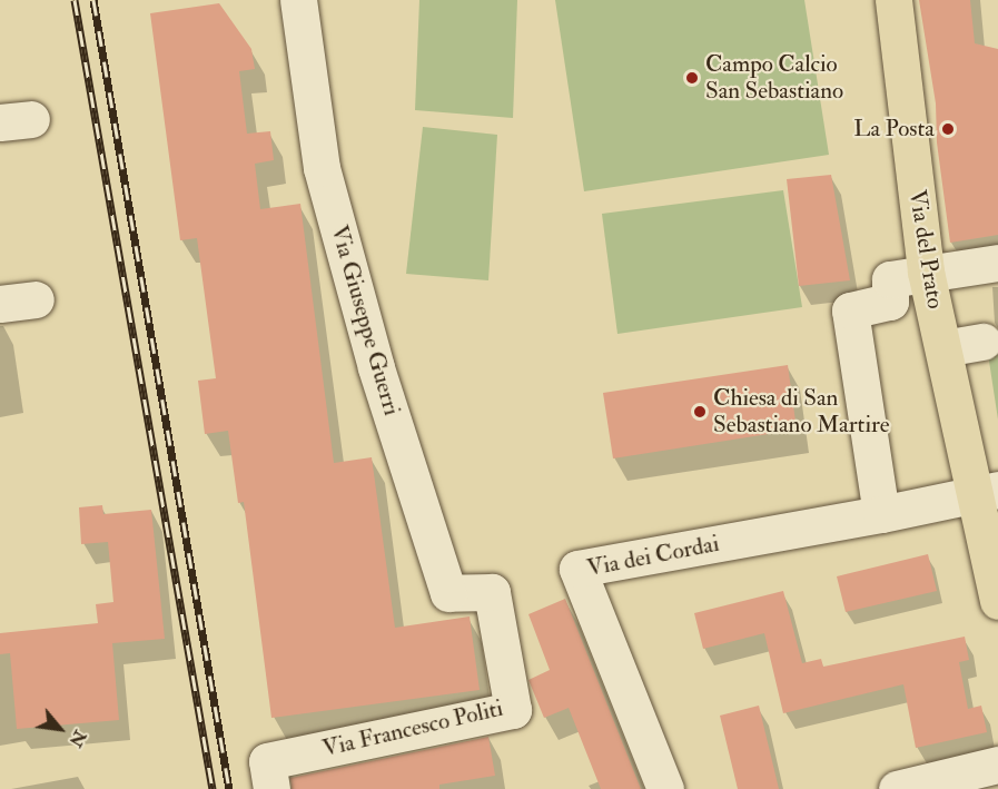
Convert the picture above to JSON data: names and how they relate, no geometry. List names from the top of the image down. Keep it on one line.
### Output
{"streets":{"main road":["Via del Prato"],"street":["Via Giuseppe Guerri","Via dei Cordai","Via Francesco Politi"]},"crossings":[["Via Giuseppe Guerri","Via Francesco Politi"]],"places":["Campo Calcio San Sebastiano","La Posta","Chiesa di San Sebastiano Martire"],"north":"bottom right"}
